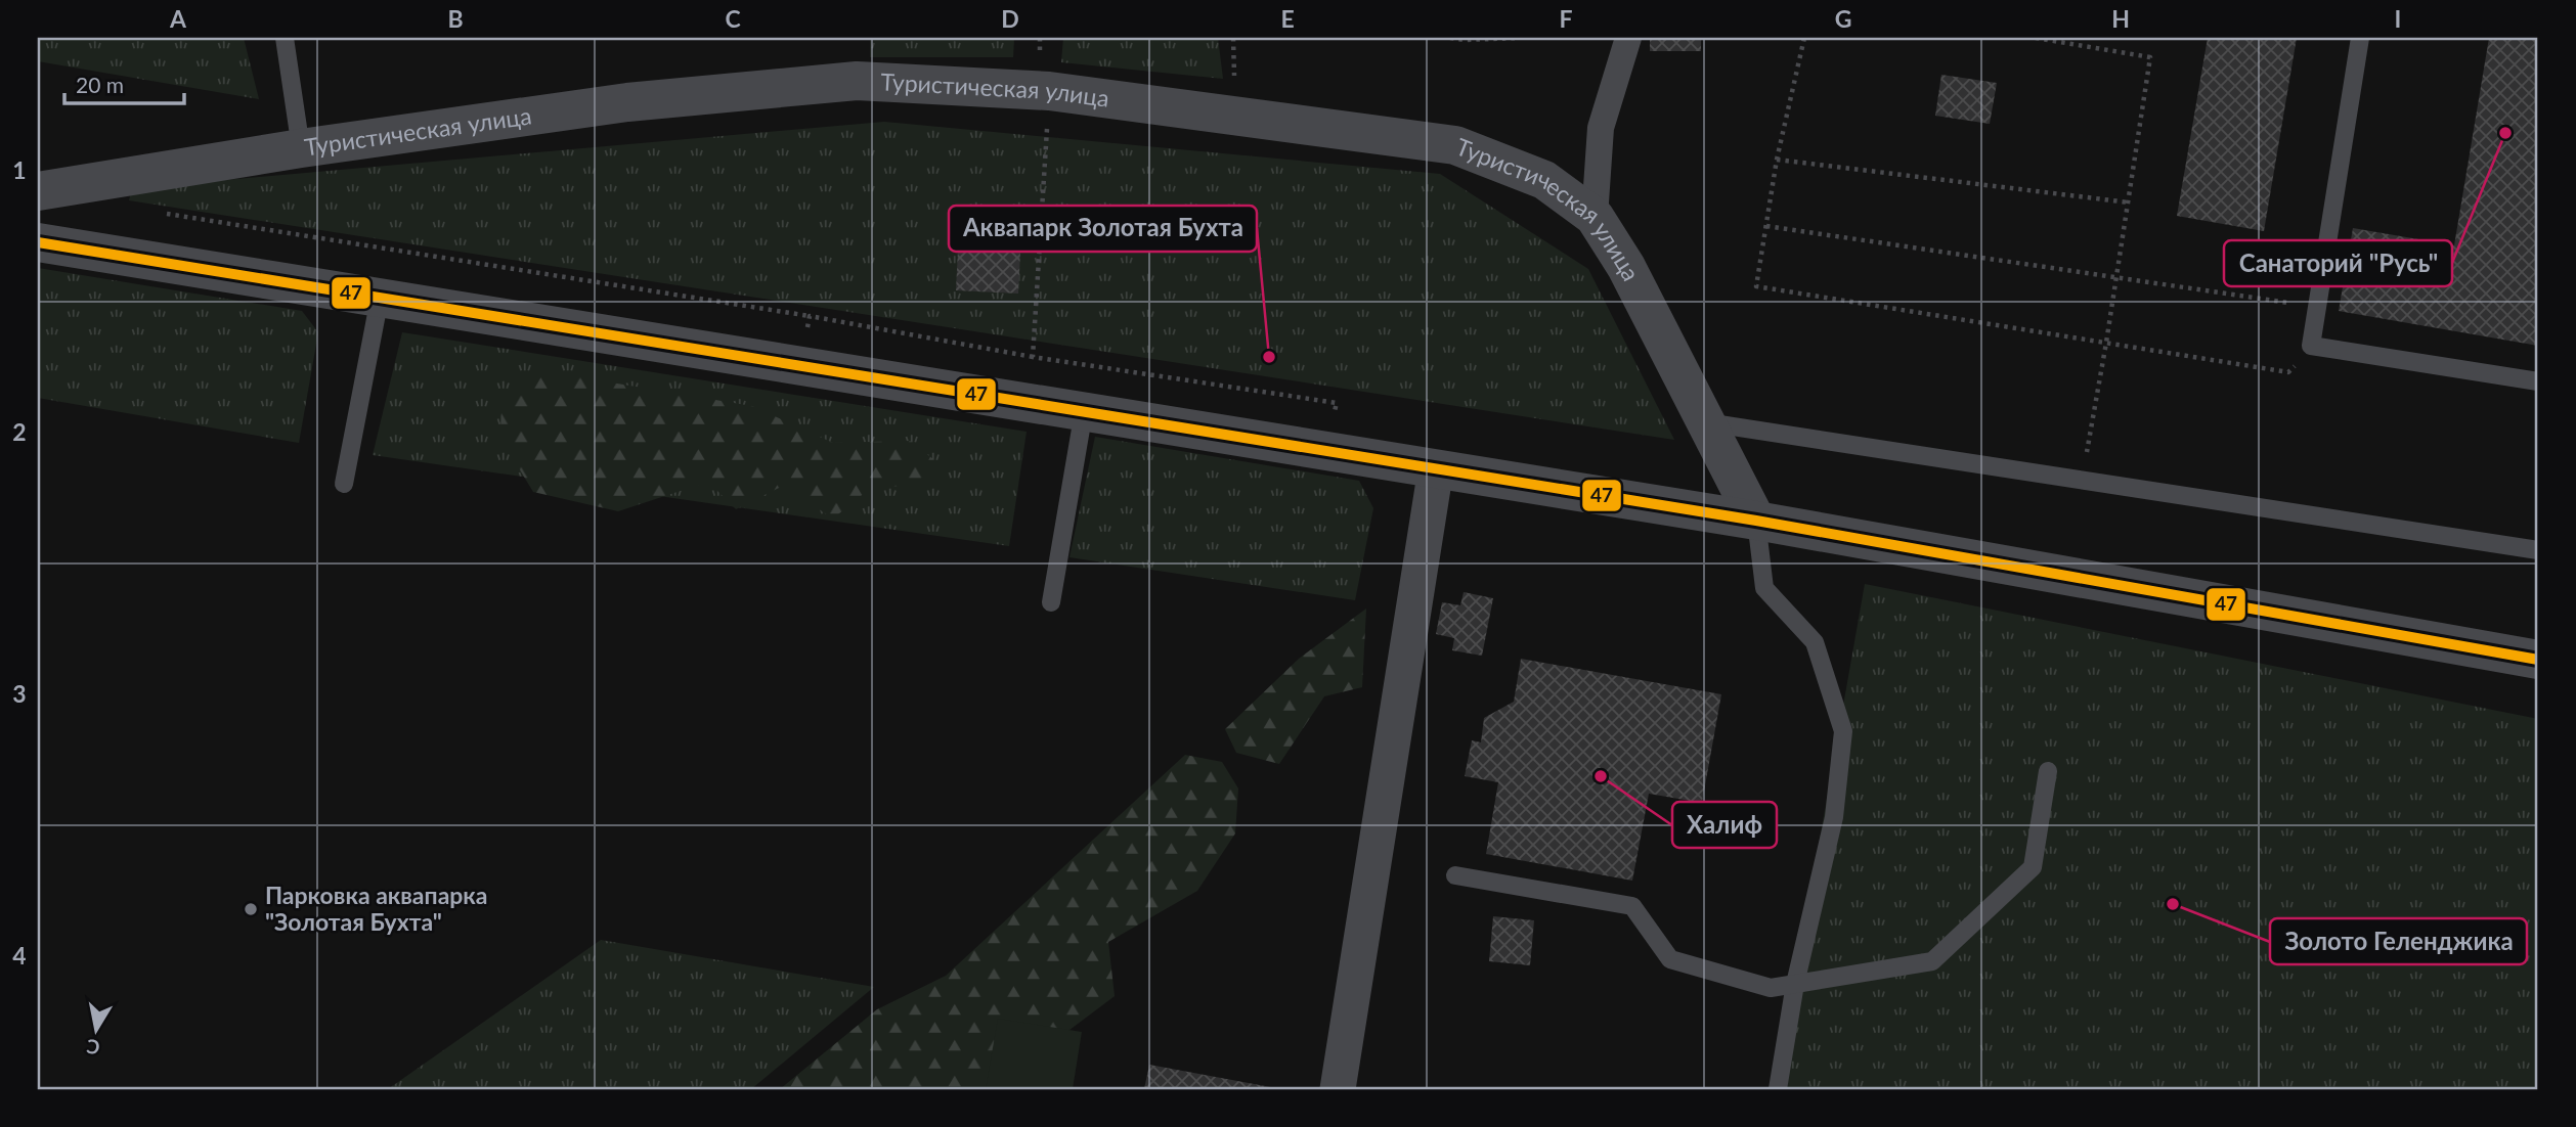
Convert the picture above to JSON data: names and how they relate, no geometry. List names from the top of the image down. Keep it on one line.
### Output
{"streets":{"street":["Туристическая улица"]},"places":["Санаторий \"Русь\"","Аквапарк Золотая Бухта","Халиф","Золото Геленджика","Парковка аквапарка \"Золотая Бухта\""],"lines":["transit line 47"],"scale_bar":"20 m","north":"bottom","grid":{"columns":["A","B","C","D","E","F","G","H","I"],"rows":["1","2","3","4"]}}
